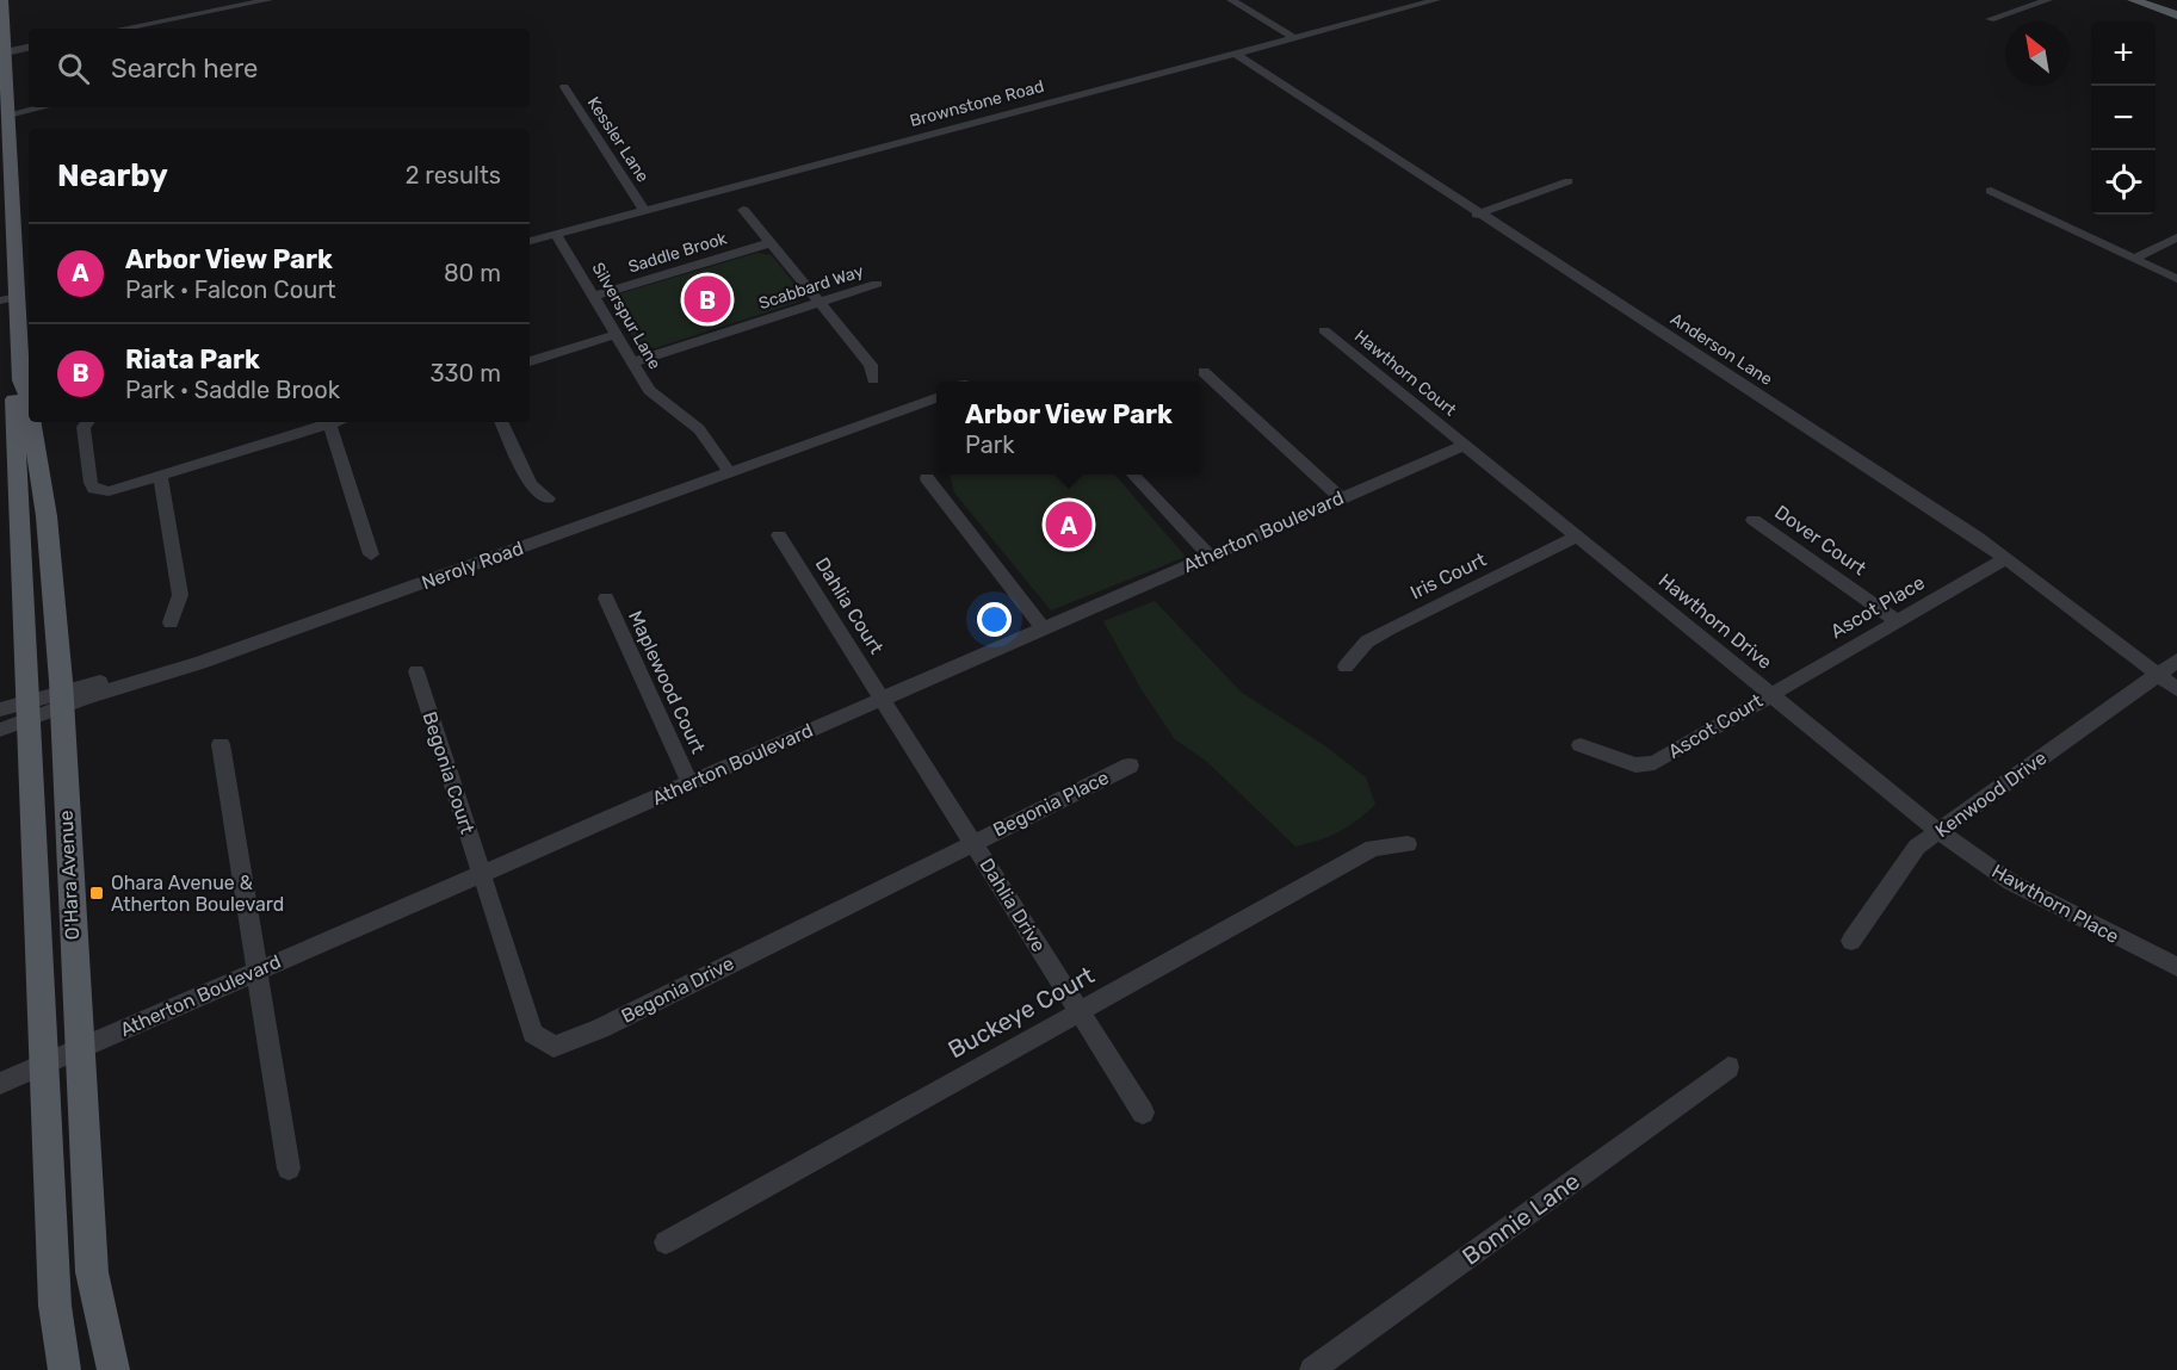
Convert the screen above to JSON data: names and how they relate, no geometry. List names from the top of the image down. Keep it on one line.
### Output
{"streets":{"main road":["O'Hara Avenue"],"street":["Brownstone Road","Kessler Lane","Saddle Brook","Scabbard Way","Silverspur Lane","Anderson Lane","Hawthorn Court","Atherton Boulevard","Dover Court","Neroly Road","Iris Court","Dahlia Court","Ascot Place","Hawthorn Drive","Maplewood Court","Ascot Court","Begonia Court","Kenwood Drive","Begonia Place","Hawthorn Place","Dahlia Drive","Begonia Drive","Buckeye Court","Bonnie Lane"]},"crossings":[["Brownstone Road","Kessler Lane"],["Brownstone Road","Silverspur Lane"],["Brownstone Road","Anderson Lane"],["Saddle Brook","Silverspur Lane"],["Scabbard Way","Silverspur Lane"],["Silverspur Lane","Neroly Road"],["Anderson Lane","Ascot Place"],["Anderson Lane","Kenwood Drive"],["Hawthorn Court","Atherton Boulevard"],["Hawthorn Court","Hawthorn Drive"],["Atherton Boulevard","Dahlia Court"],["Atherton Boulevard","Hawthorn Drive"],["Atherton Boulevard","Maplewood Court"],["Atherton Boulevard","Begonia Court"],["Atherton Boulevard","O'Hara Avenue"],["Atherton Boulevard","Dahlia Drive"],["Atherton Boulevard","Begonia Drive"],["Dover Court","Ascot Place"],["Neroly Road","O'Hara Avenue"],["Iris Court","Hawthorn Drive"],["Dahlia Court","Dahlia Drive"],["Ascot Place","Hawthorn Drive"],["Ascot Place","Ascot Court"],["Hawthorn Drive","Ascot Court"],["Hawthorn Drive","Kenwood Drive"],["Hawthorn Drive","Hawthorn Place"],["Begonia Court","Begonia Drive"],["Kenwood Drive","Hawthorn Place"],["Begonia Place","Dahlia Drive"],["Begonia Place","Begonia Drive"],["Dahlia Drive","Begonia Drive"],["Dahlia Drive","Buckeye Court"]],"places":{"transit":["Ohara Avenue & Atherton Boulevard"]},"north":"top left","page":{"map_buttons":["+","−"],"search":"Search here","heading":["Nearby","2 results"],"list":[{"mark":"A","name":"Arbor View Park","note":"Park · Falcon Court","value":"80 m"},{"mark":"B","name":"Riata Park","note":"Park · Saddle Brook","value":"330 m"}],"pins":["B","A"],"popup":["Arbor View Park","Park"]}}
